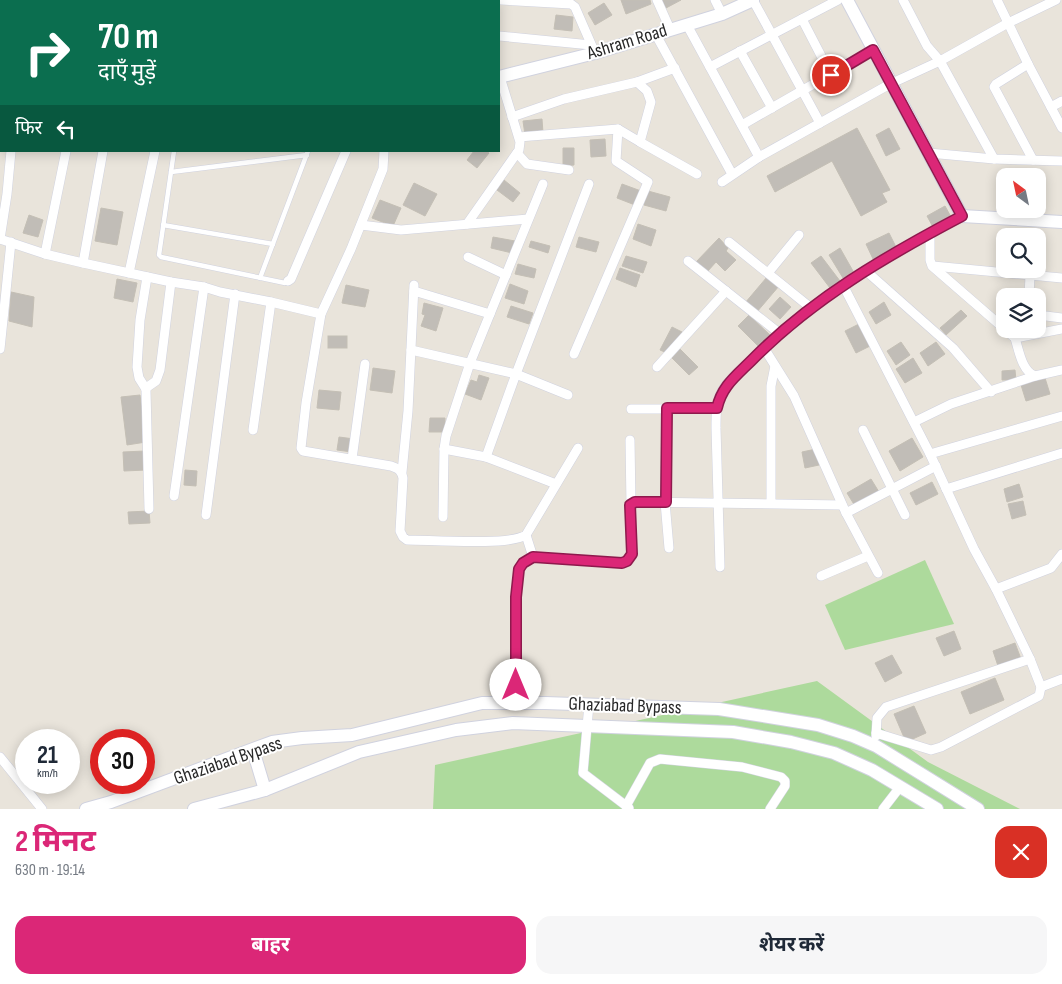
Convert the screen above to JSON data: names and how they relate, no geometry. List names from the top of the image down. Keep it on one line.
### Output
{"streets":{"main road":["Ashram Road","Ghaziabad Bypass"]},"north":"top left","page":{"turn":["70 m","दाएँ मुड़ें"],"then":"फिर","speed":"21 km/h","limit":"30","heading":["2 मिनट","630 m · 19:14"],"buttons":["बाहर","शेयर करें"]}}
